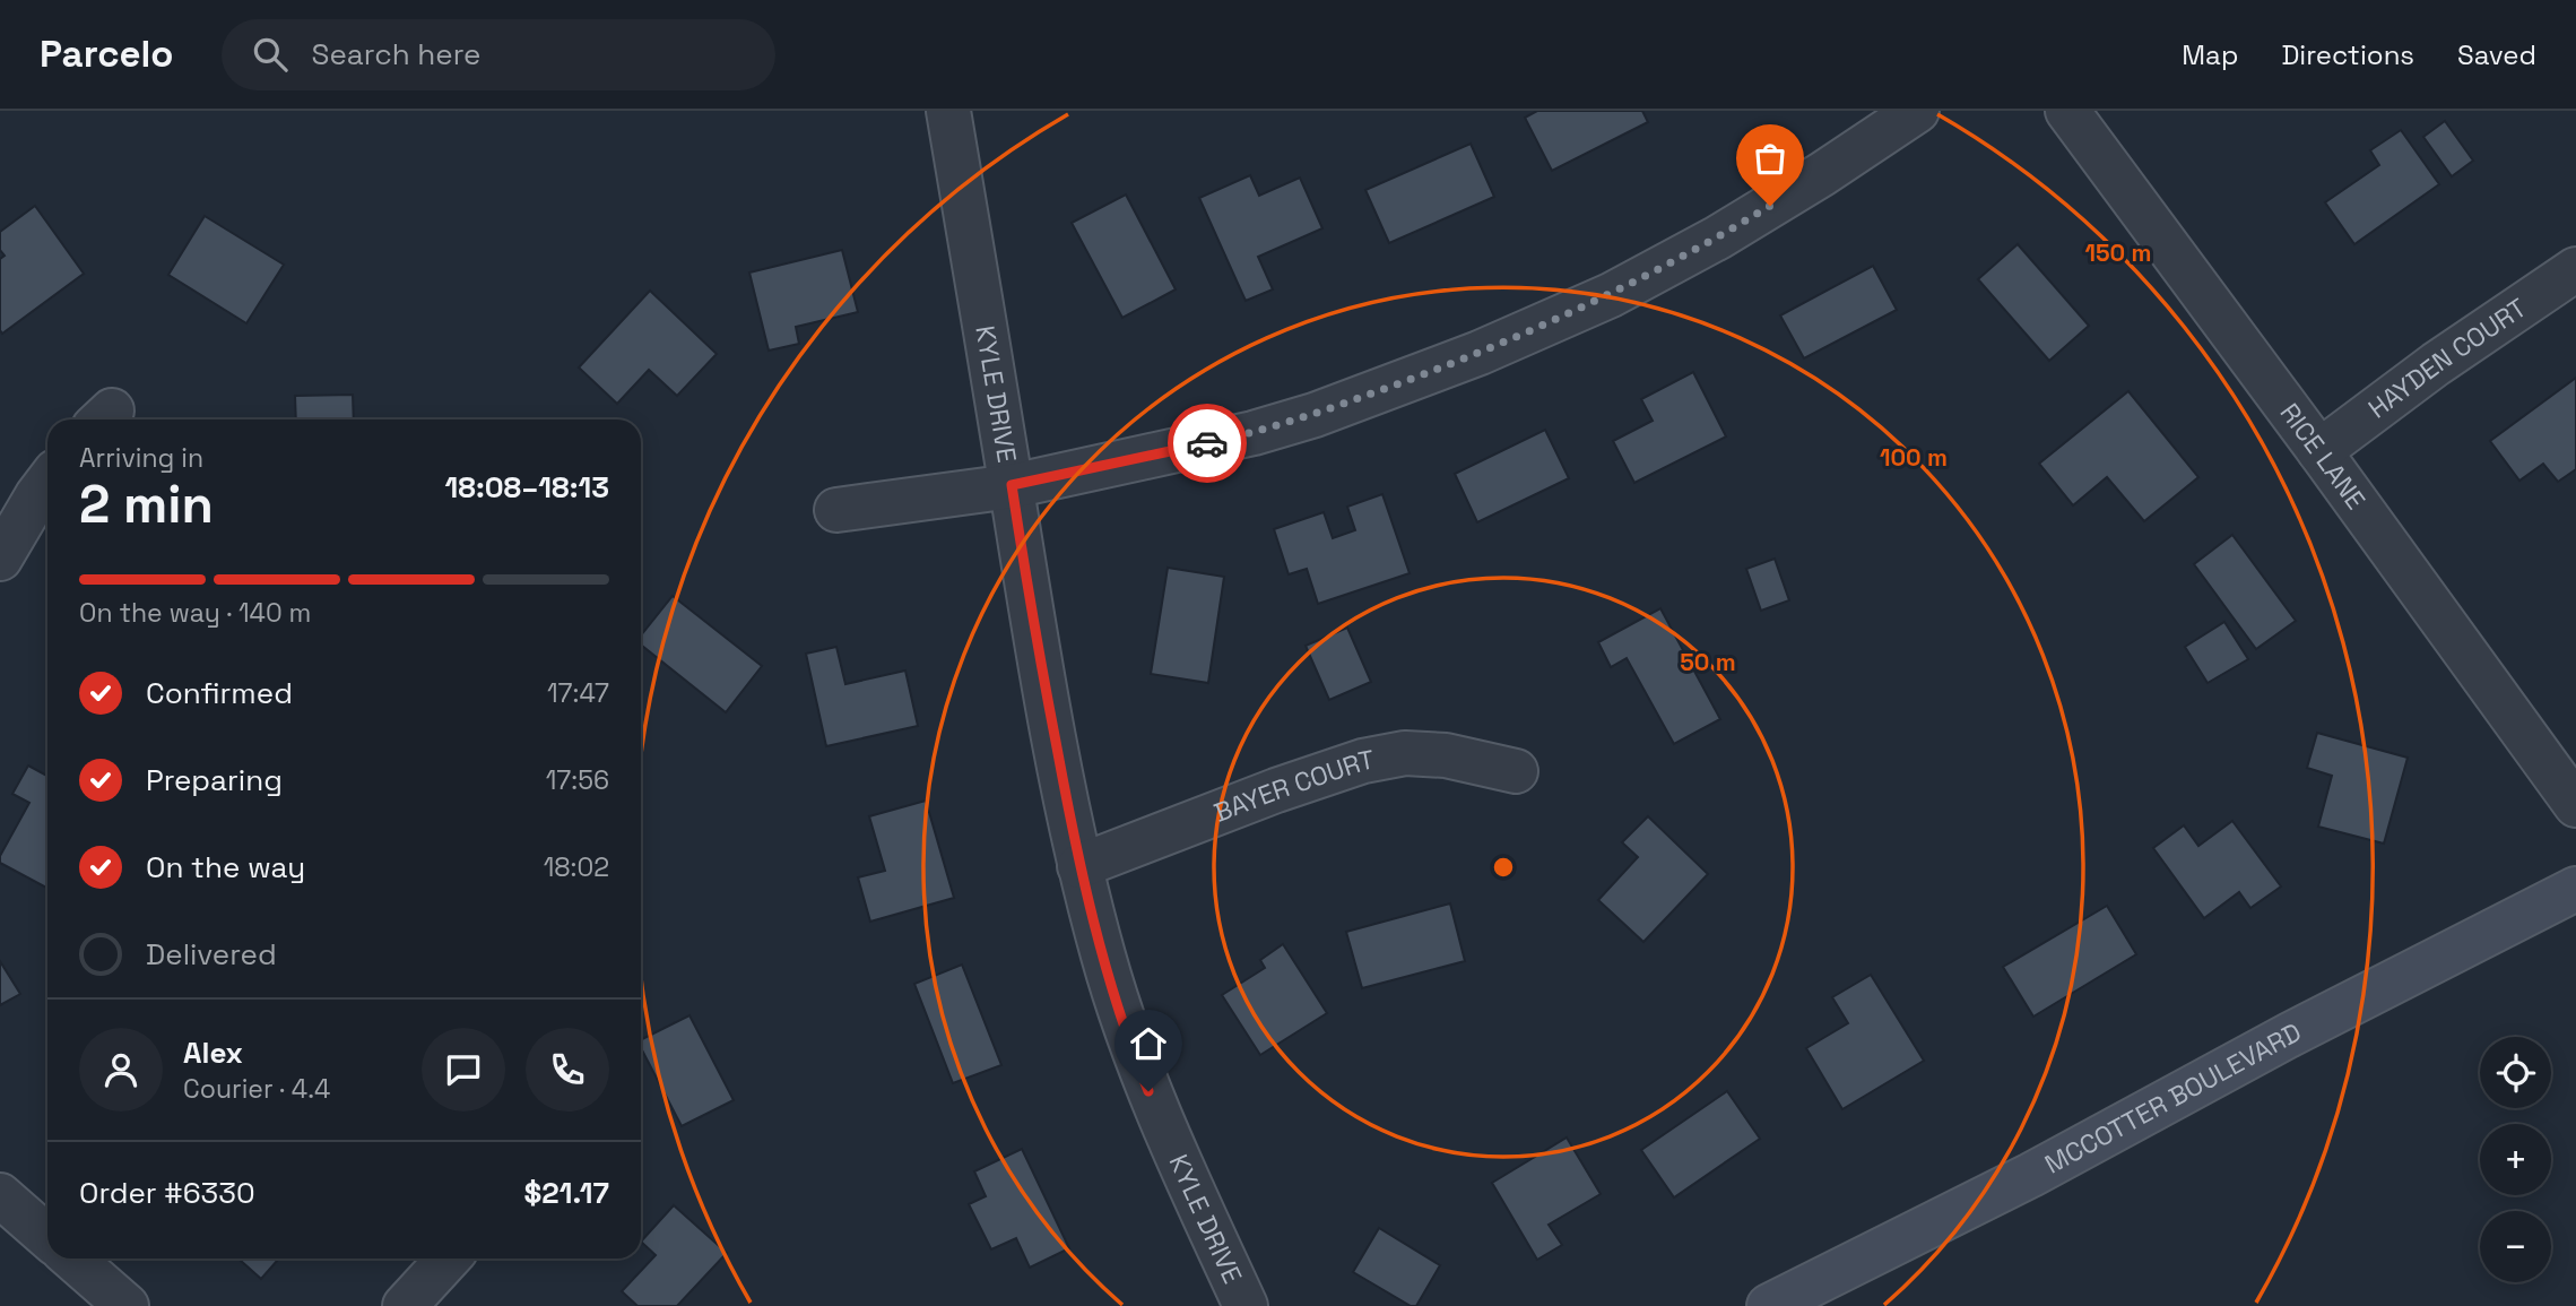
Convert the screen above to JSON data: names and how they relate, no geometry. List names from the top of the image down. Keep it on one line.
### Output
{"streets":{"street":["HAYDEN COURT","KYLE DRIVE","RICE LANE","BAYER COURT","MCCOTTER BOULEVARD"]},"crossings":[["HAYDEN COURT","RICE LANE"],["KYLE DRIVE","BAYER COURT"]],"page":{"header":"Parcelo","search":"Search here","nav":["Map","Directions","Saved"],"heading":["2 min","Arriving in","18:08–18:13"],"panel":["Alex","Courier · 4.4","Order #6330","$21.17"],"bar":"On the way · 140 m","list":[["Confirmed","17:47"],["Preparing","17:56"],["On the way","18:02"],"Delivered"],"map_buttons":["+","−"]},"rings":["150 m","100 m","50 m"]}
